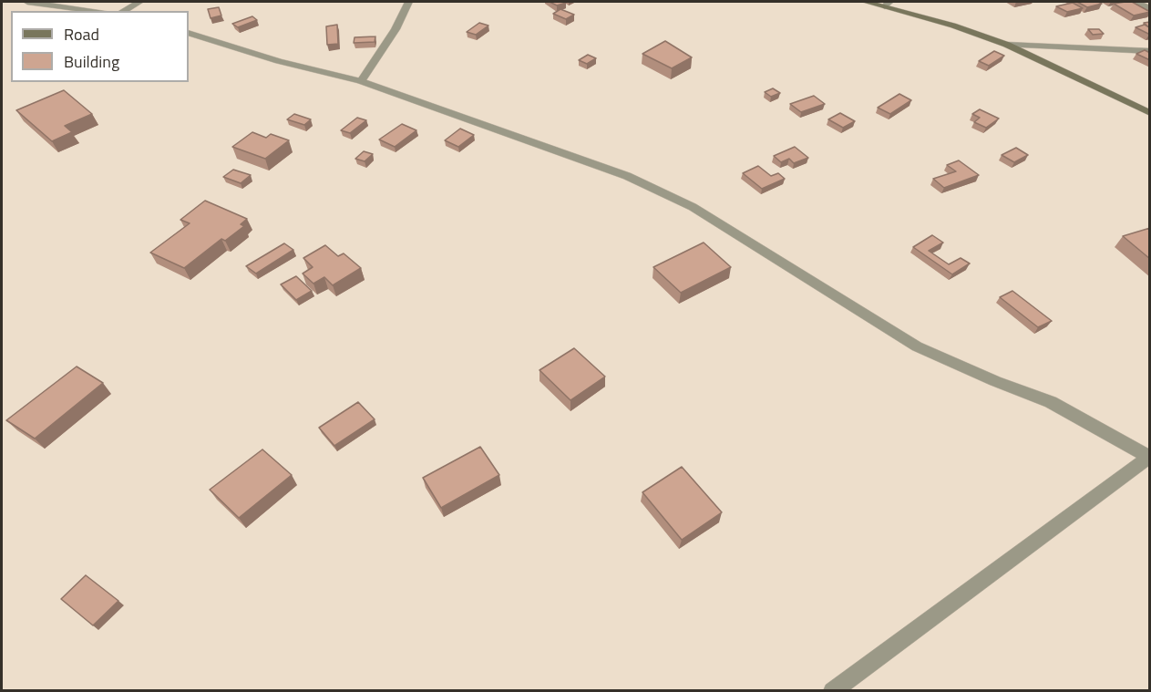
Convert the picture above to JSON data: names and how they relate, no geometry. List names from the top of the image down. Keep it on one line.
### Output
{"legend":["Road","Building"]}
